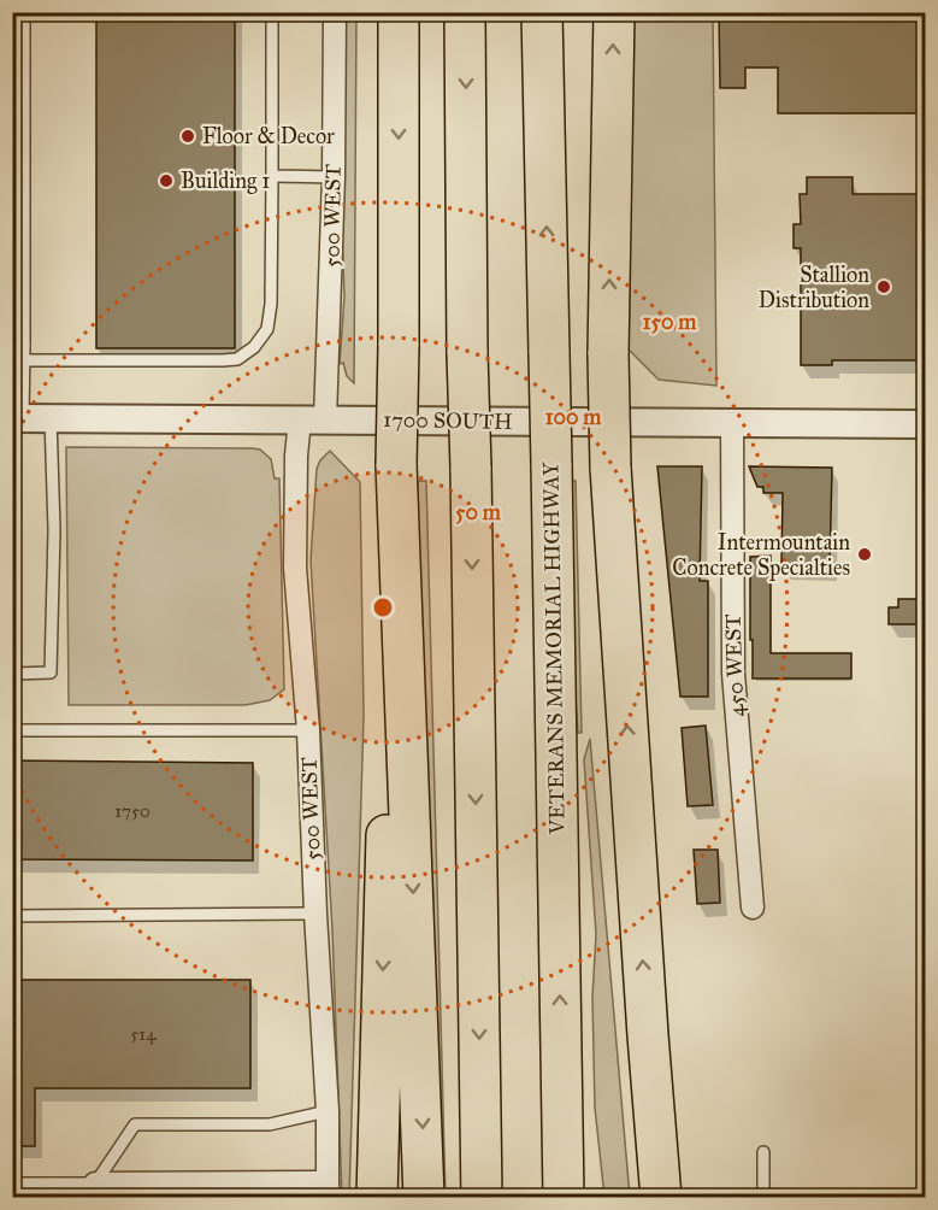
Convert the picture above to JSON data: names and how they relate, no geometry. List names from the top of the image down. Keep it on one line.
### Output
{"streets":{"highway":["VETERANS MEMORIAL HIGHWAY"],"street":["500 WEST","1700 SOUTH","450 WEST"]},"crossings":[["500 WEST","1700 SOUTH"],["1700 SOUTH","450 WEST"]],"places":["Floor & Decor","Building 1","Stallion Distribution","Intermountain Concrete Specialties"],"house_numbers":["1750","514"],"rings":["150 m","100 m","50 m"]}
